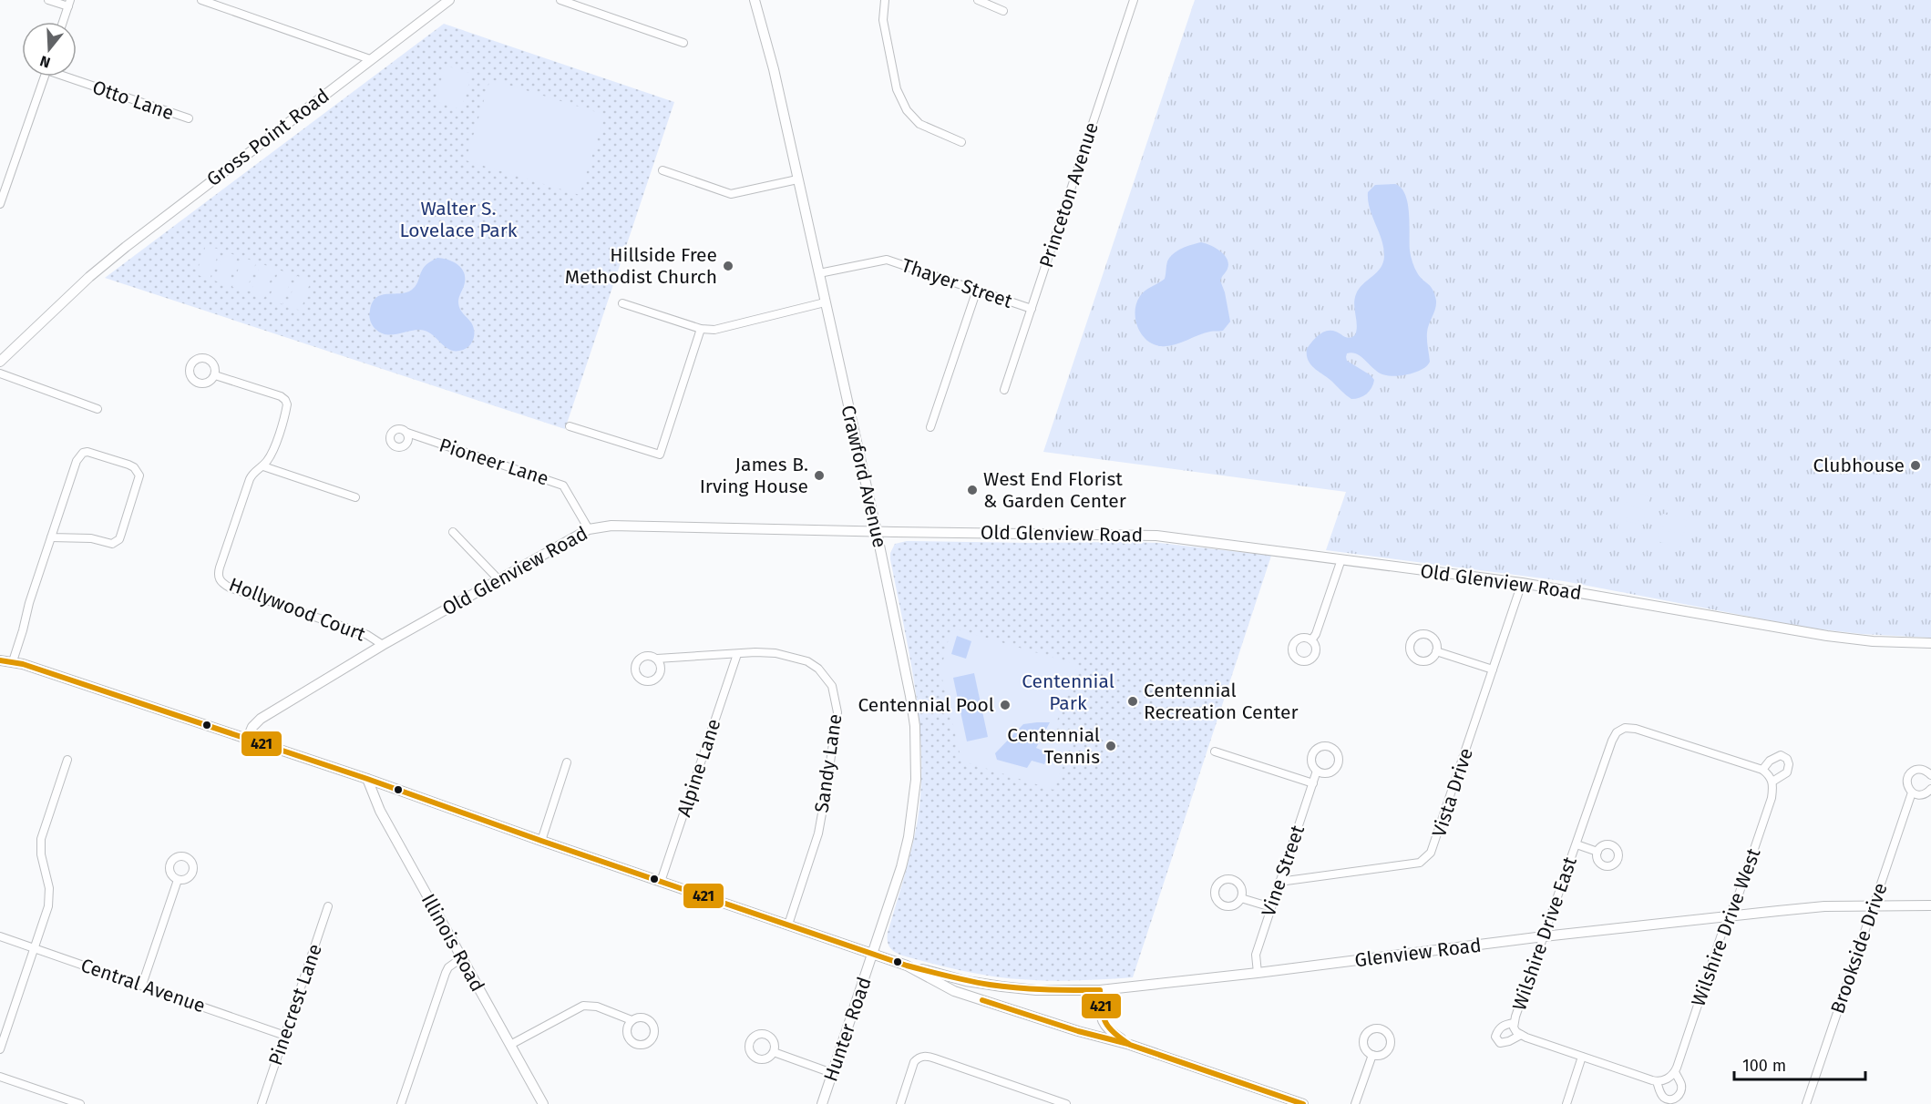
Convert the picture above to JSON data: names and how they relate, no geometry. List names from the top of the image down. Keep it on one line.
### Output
{"streets":{"street":["Otto Lane","Gross Point Road","Princeton Avenue","Thayer Street","Pioneer Lane","Crawford Avenue","Old Glenview Road","Hollywood Court","Sandy Lane","Alpine Lane","Vista Drive","Vine Street","Wilshire Drive West","Wilshire Drive East","Illinois Road","Brookside Drive","Glenview Road","Central Avenue","Pinecrest Lane","Hunter Road"]},"crossings":[["Princeton Avenue","Thayer Street"],["Thayer Street","Crawford Avenue"],["Pioneer Lane","Old Glenview Road"],["Crawford Avenue","Old Glenview Road"],["Crawford Avenue","Hunter Road"],["Old Glenview Road","Hollywood Court"],["Old Glenview Road","Vista Drive"],["Sandy Lane","Alpine Lane"],["Vista Drive","Vine Street"],["Vine Street","Glenview Road"],["Wilshire Drive West","Wilshire Drive East"],["Wilshire Drive West","Glenview Road"],["Wilshire Drive East","Glenview Road"],["Brookside Drive","Glenview Road"],["Central Avenue","Pinecrest Lane"]],"parks":["Walter S. Lovelace Park","Centennial Park"],"places":["Hillside Free Methodist Church","Clubhouse","James B. Irving House","West End Florist & Garden Center","Centennial Recreation Center","Centennial Pool","Centennial Tennis"],"lines":["transit line 421"],"scale_bar":"100 m","north":"bottom"}
